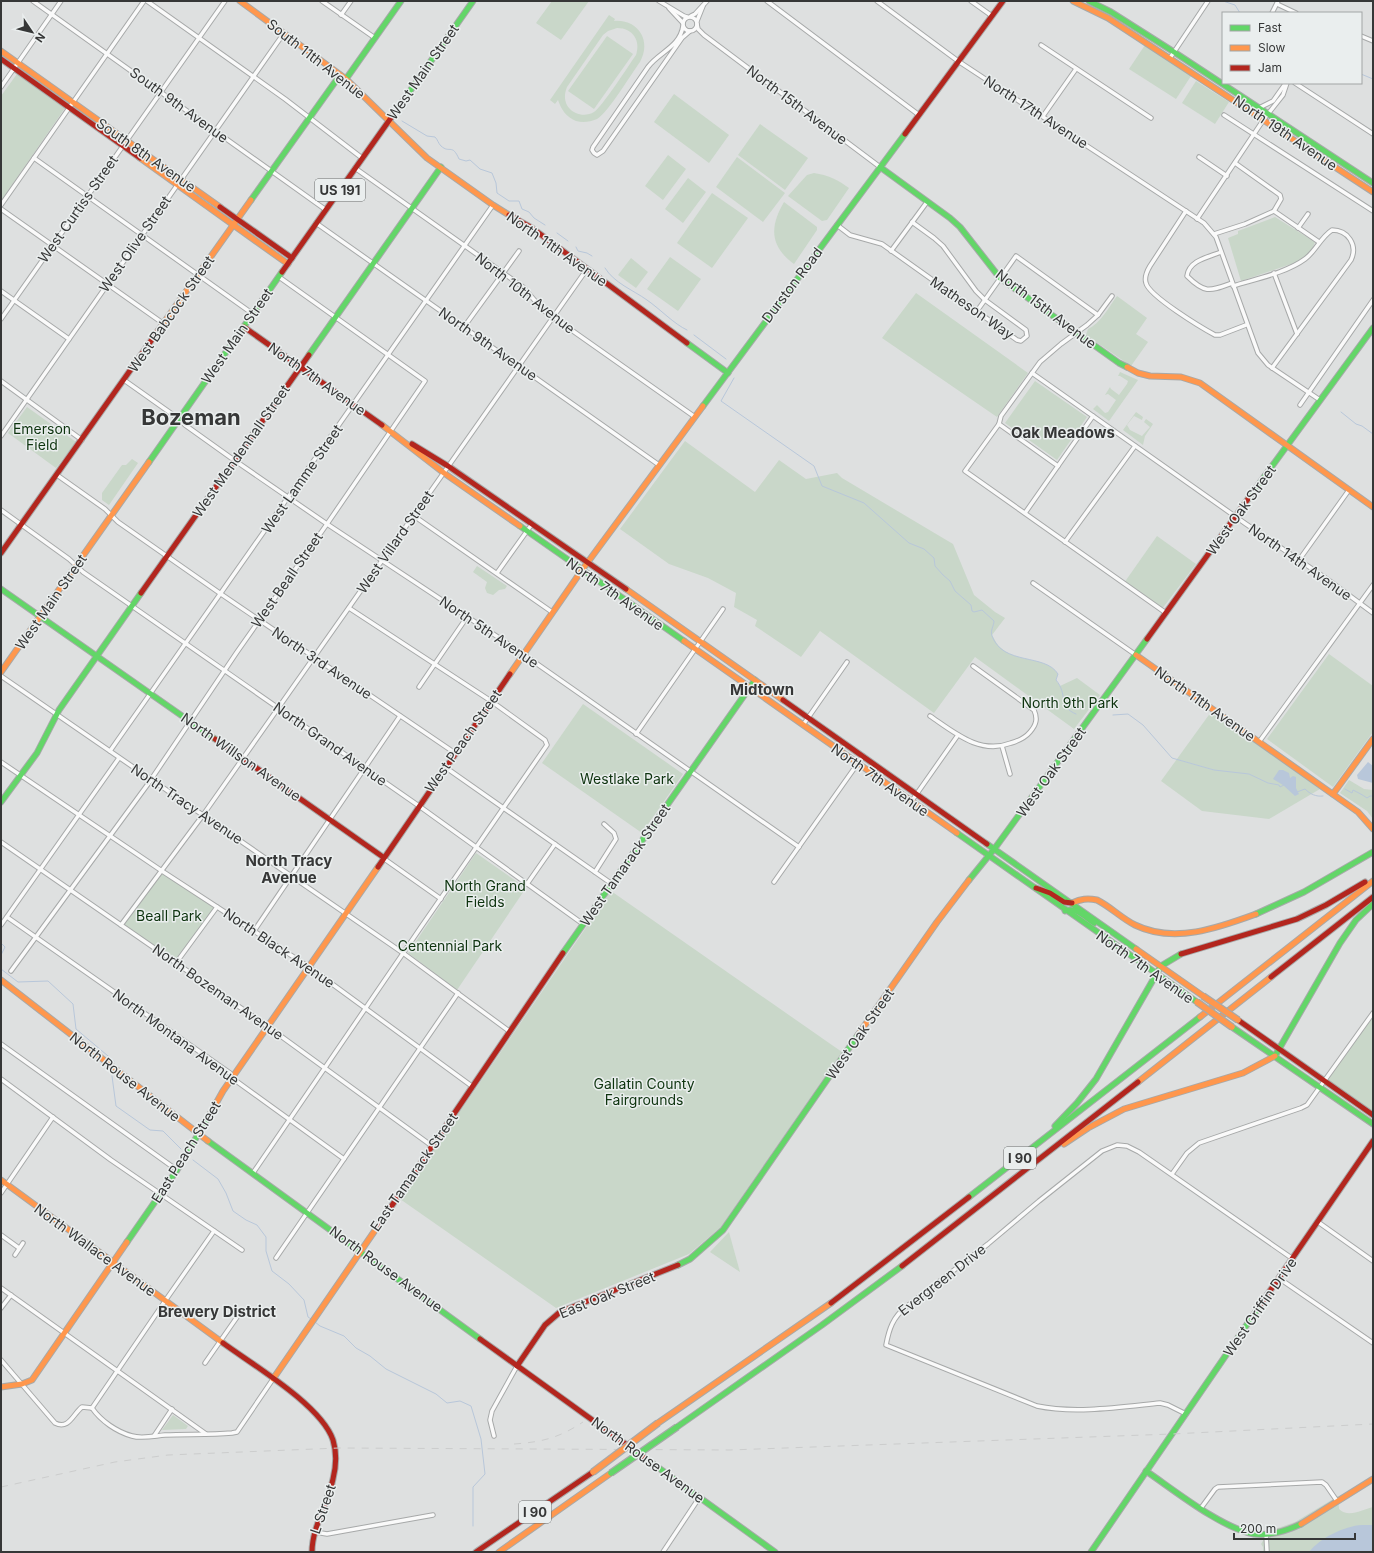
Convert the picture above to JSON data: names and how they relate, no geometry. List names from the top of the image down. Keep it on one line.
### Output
{"streets":{"main road":["South 11th Avenue","West Main Street","North 15th Avenue","North 19th Avenue","South 8th Avenue","US 191","North 11th Avenue","Durston Road","West Babcock Street","North 7th Avenue","West Mendenhall Street","West Oak Street","West Peach Street","North Willson Avenue","West Tamarack Street","North Rouse Avenue","East Peach Street","I 90","East Tamarack Street","North Wallace Avenue","East Oak Street","West Griffin Drive","L Street"],"street":["South 9th Avenue","North 17th Avenue","West Curtiss Street","West Olive Street","North 10th Avenue","Matheson Way","North 9th Avenue","West Lamme Street","West Villard Street","North 14th Avenue","West Beall Street","North 5th Avenue","North 3rd Avenue","North Grand Avenue","North Tracy Avenue","North Black Avenue","North Bozeman Avenue","North Montana Avenue","Evergreen Drive"]},"crossings":[["South 11th Avenue","West Main Street"],["South 11th Avenue","West Olive Street"],["South 11th Avenue","North 11th Avenue"],["South 11th Avenue","West Babcock Street"],["West Main Street","South 9th Avenue"],["West Main Street","South 8th Avenue"],["West Main Street","North 11th Avenue"],["West Main Street","North 10th Avenue"],["West Main Street","North 9th Avenue"],["West Main Street","North 7th Avenue"],["West Main Street","North 5th Avenue"],["West Main Street","North 3rd Avenue"],["West Main Street","North Grand Avenue"],["West Main Street","North Willson Avenue"],["South 9th Avenue","West Curtiss Street"],["South 9th Avenue","West Olive Street"],["South 9th Avenue","West Babcock Street"],["North 15th Avenue","Durston Road"],["North 15th Avenue","West Oak Street"],["North 17th Avenue","Durston Road"],["South 8th Avenue","West Curtiss Street"],["South 8th Avenue","West Olive Street"],["South 8th Avenue","West Babcock Street"],["North 11th Avenue","Durston Road"],["North 11th Avenue","West Mendenhall Street"],["North 11th Avenue","West Lamme Street"],["North 11th Avenue","West Oak Street"],["North 11th Avenue","West Villard Street"],["Durston Road","North 10th Avenue"],["Durston Road","Matheson Way"],["Durston Road","North 9th Avenue"],["Durston Road","North 7th Avenue"],["Durston Road","West Peach Street"],["North 10th Avenue","West Mendenhall Street"],["North 10th Avenue","West Lamme Street"],["North 10th Avenue","West Villard Street"],["West Babcock Street","North 5th Avenue"],["West Babcock Street","North 3rd Avenue"],["West Babcock Street","North Grand Avenue"],["North 9th Avenue","West Mendenhall Street"],["North 9th Avenue","West Lamme Street"],["North 9th Avenue","West Villard Street"],["North 7th Avenue","West Mendenhall Street"],["North 7th Avenue","West Lamme Street"],["North 7th Avenue","West Oak Street"],["North 7th Avenue","West Villard Street"],["North 7th Avenue","West Beall Street"],["North 7th Avenue","West Peach Street"],["North 7th Avenue","West Tamarack Street"],["West Mendenhall Street","North 5th Avenue"],["West Mendenhall Street","North 3rd Avenue"],["West Mendenhall Street","North Grand Avenue"],["West Mendenhall Street","North Willson Avenue"],["West Mendenhall Street","North Tracy Avenue"],["West Mendenhall Street","North Black Avenue"],["West Lamme Street","West Beall Street"],["West Lamme Street","North 5th Avenue"],["West Lamme Street","North 3rd Avenue"],["West Lamme Street","North Grand Avenue"],["West Lamme Street","North Willson Avenue"],["West Lamme Street","North Tracy Avenue"],["West Oak Street","North 14th Avenue"],["West Oak Street","East Oak Street"],["West Villard Street","North 5th Avenue"],["West Villard Street","North 3rd Avenue"],["West Villard Street","North Grand Avenue"],["West Villard Street","North Willson Avenue"],["West Villard Street","North Tracy Avenue"],["West Villard Street","North Black Avenue"],["West Villard Street","North Bozeman Avenue"],["West Beall Street","North 5th Avenue"],["West Beall Street","North 3rd Avenue"],["West Beall Street","North Grand Avenue"],["West Beall Street","North Willson Avenue"],["West Beall Street","North Tracy Avenue"],["West Beall Street","North Black Avenue"],["West Beall Street","North Bozeman Avenue"],["West Beall Street","North Montana Avenue"],["North 5th Avenue","West Peach Street"],["North 5th Avenue","West Tamarack Street"],["North 3rd Avenue","West Peach Street"],["West Peach Street","North Grand Avenue"],["West Peach Street","North Willson Avenue"],["West Peach Street","North Tracy Avenue"],["West Peach Street","East Peach Street"],["North Grand Avenue","West Tamarack Street"],["North Tracy Avenue","West Tamarack Street"],["North Tracy Avenue","East Peach Street"],["North Tracy Avenue","East Tamarack Street"],["West Tamarack Street","East Tamarack Street"],["North Black Avenue","East Peach Street"],["North Black Avenue","East Tamarack Street"],["North Bozeman Avenue","East Peach Street"],["North Bozeman Avenue","East Tamarack Street"],["North Montana Avenue","East Peach Street"],["North Rouse Avenue","East Peach Street"],["North Rouse Avenue","East Tamarack Street"],["North Rouse Avenue","East Oak Street"],["East Peach Street","North Wallace Avenue"],["East Tamarack Street","North Wallace Avenue"],["North Wallace Avenue","L Street"],["Evergreen Drive","West Griffin Drive"]],"districts":["Bozeman","Oak Meadows","Midtown","North Tracy Avenue","Brewery District"],"parks":["Emerson Field","North 9th Park","Westlake Park","North Grand Fields","Beall Park","Centennial Park","Gallatin County Fairgrounds"],"legend":["Fast","Slow","Jam"],"scale_bar":"200 m","north":"bottom right"}
